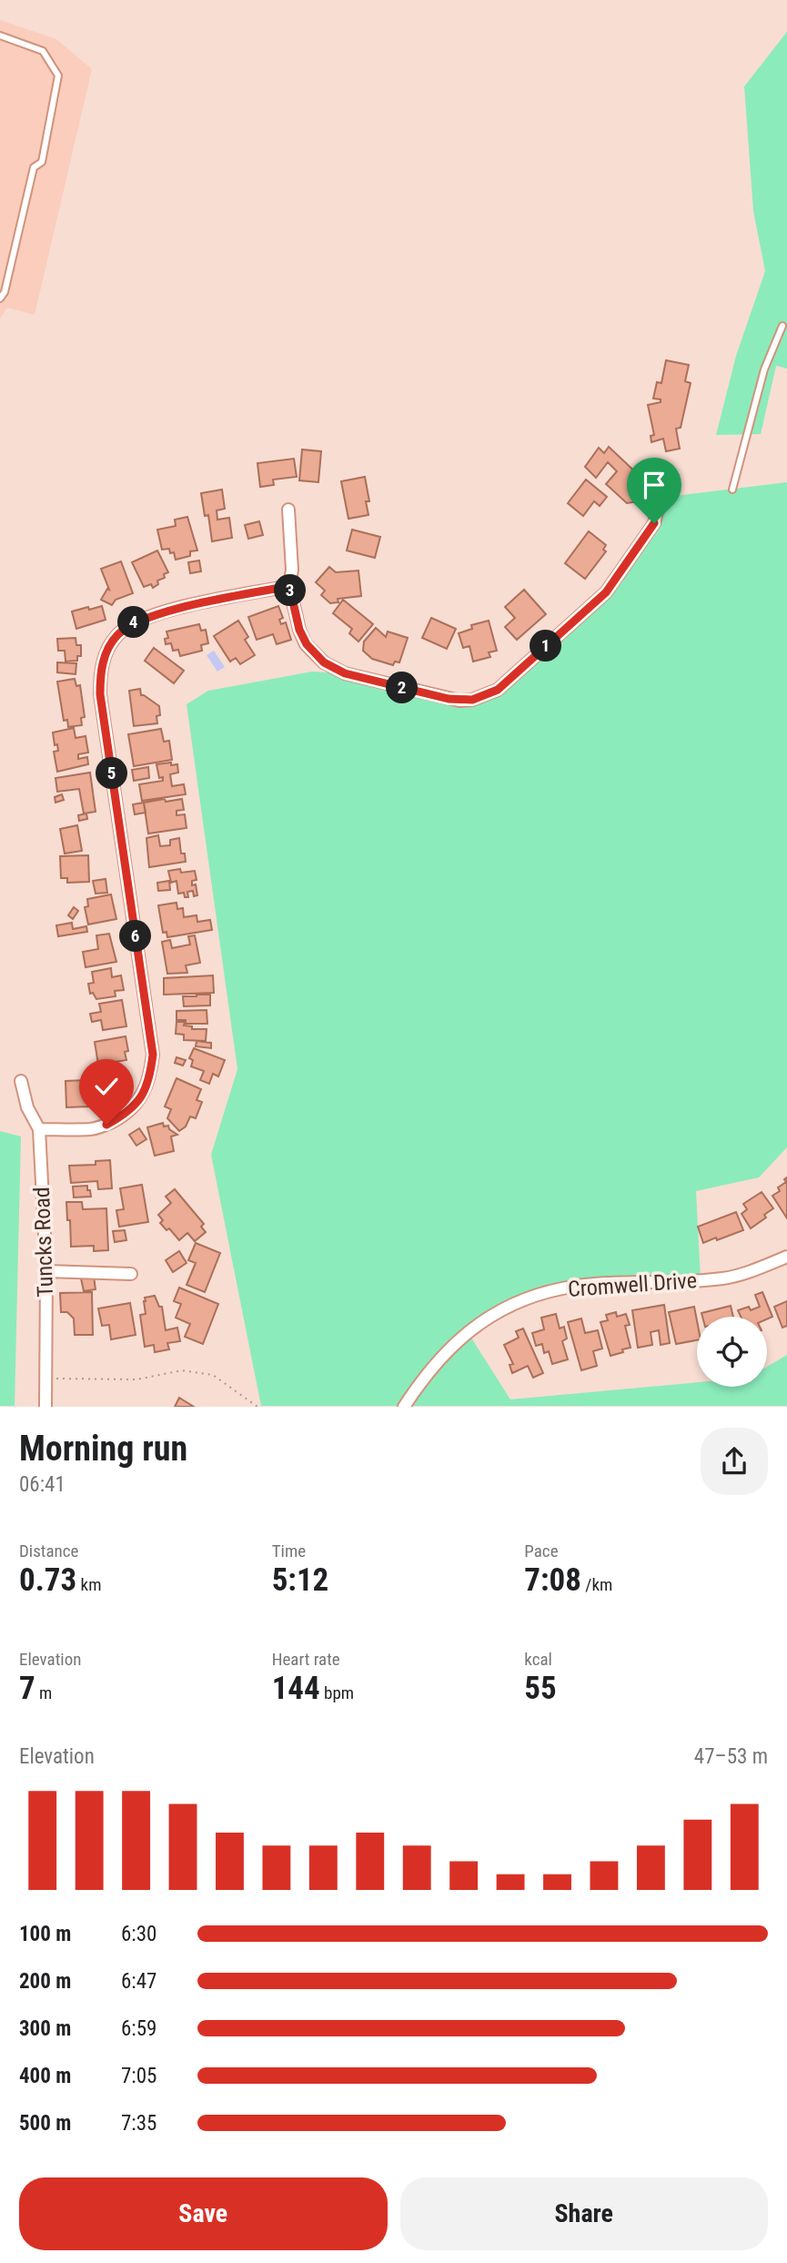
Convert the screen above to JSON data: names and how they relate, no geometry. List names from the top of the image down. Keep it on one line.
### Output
{"streets":{"street":["Tuncks Road","Cromwell Drive"]},"page":{"pins":["3","4","1","2","5","6"],"heading":["Morning run","06:41"],"stats":[["Distance","0.73 km"],["Time","5:12"],["Pace","7:08 /km"],["Elevation","7 m"],["Heart rate","144 bpm"],["kcal","55"]],"chart":["Elevation","47–53 m"],"list":[{"name":"100 m","note":"6:30"},{"name":"200 m","note":"6:47"},{"name":"300 m","note":"6:59"},{"name":"400 m","note":"7:05"},{"name":"500 m","note":"7:35"}],"buttons":["Save","Share"]}}
